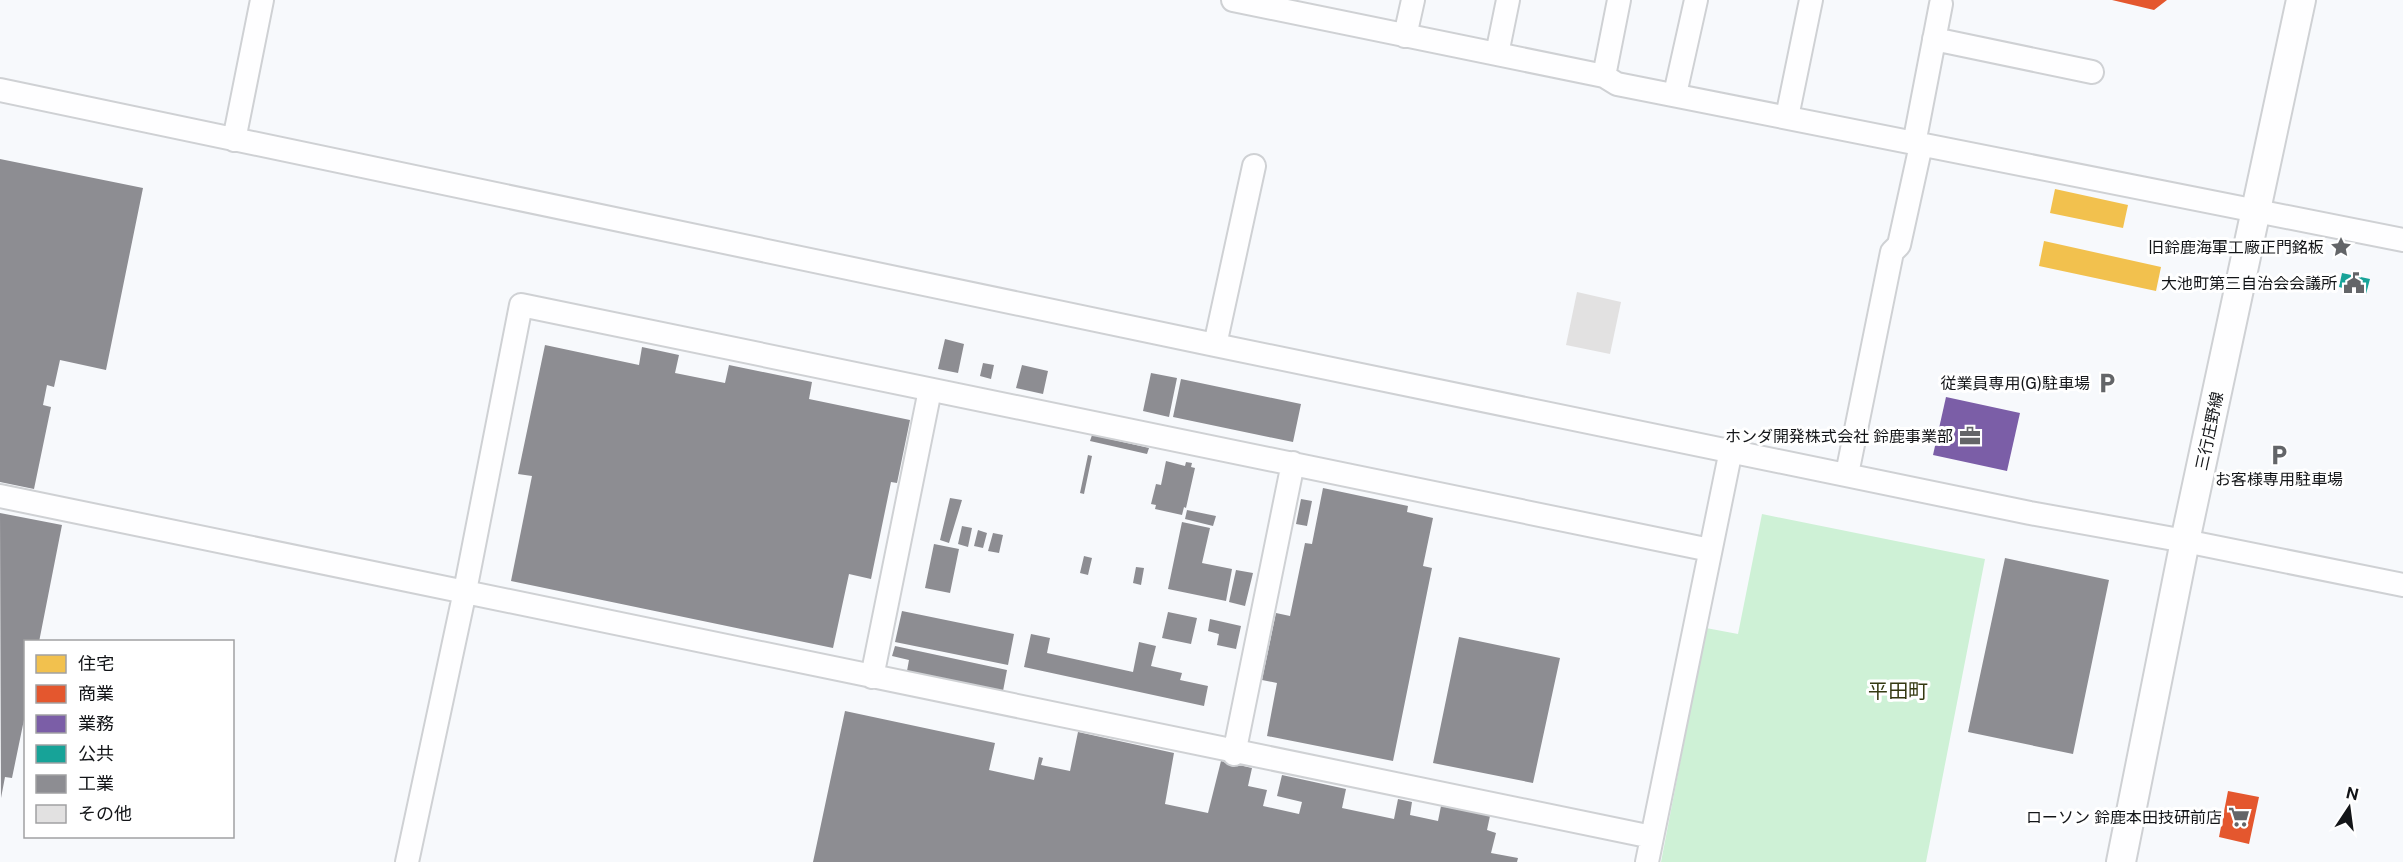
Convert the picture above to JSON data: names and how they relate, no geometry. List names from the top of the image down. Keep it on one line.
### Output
{"streets":{"main road":["三行庄野線"]},"districts":["平田町"],"places":{"place":["旧鈴鹿海軍工廠正門銘板"],"public building":["大池町第三自治会会議所"],"parking":["従業員専用(G)駐車場","お客様専用駐車場"],"office":["ホンダ開発株式会社 鈴鹿事業部"],"supermarket":["ローソン 鈴鹿本田技研前店"]},"legend":["住宅","商業","業務","公共","工業","その他"],"north":"top"}
